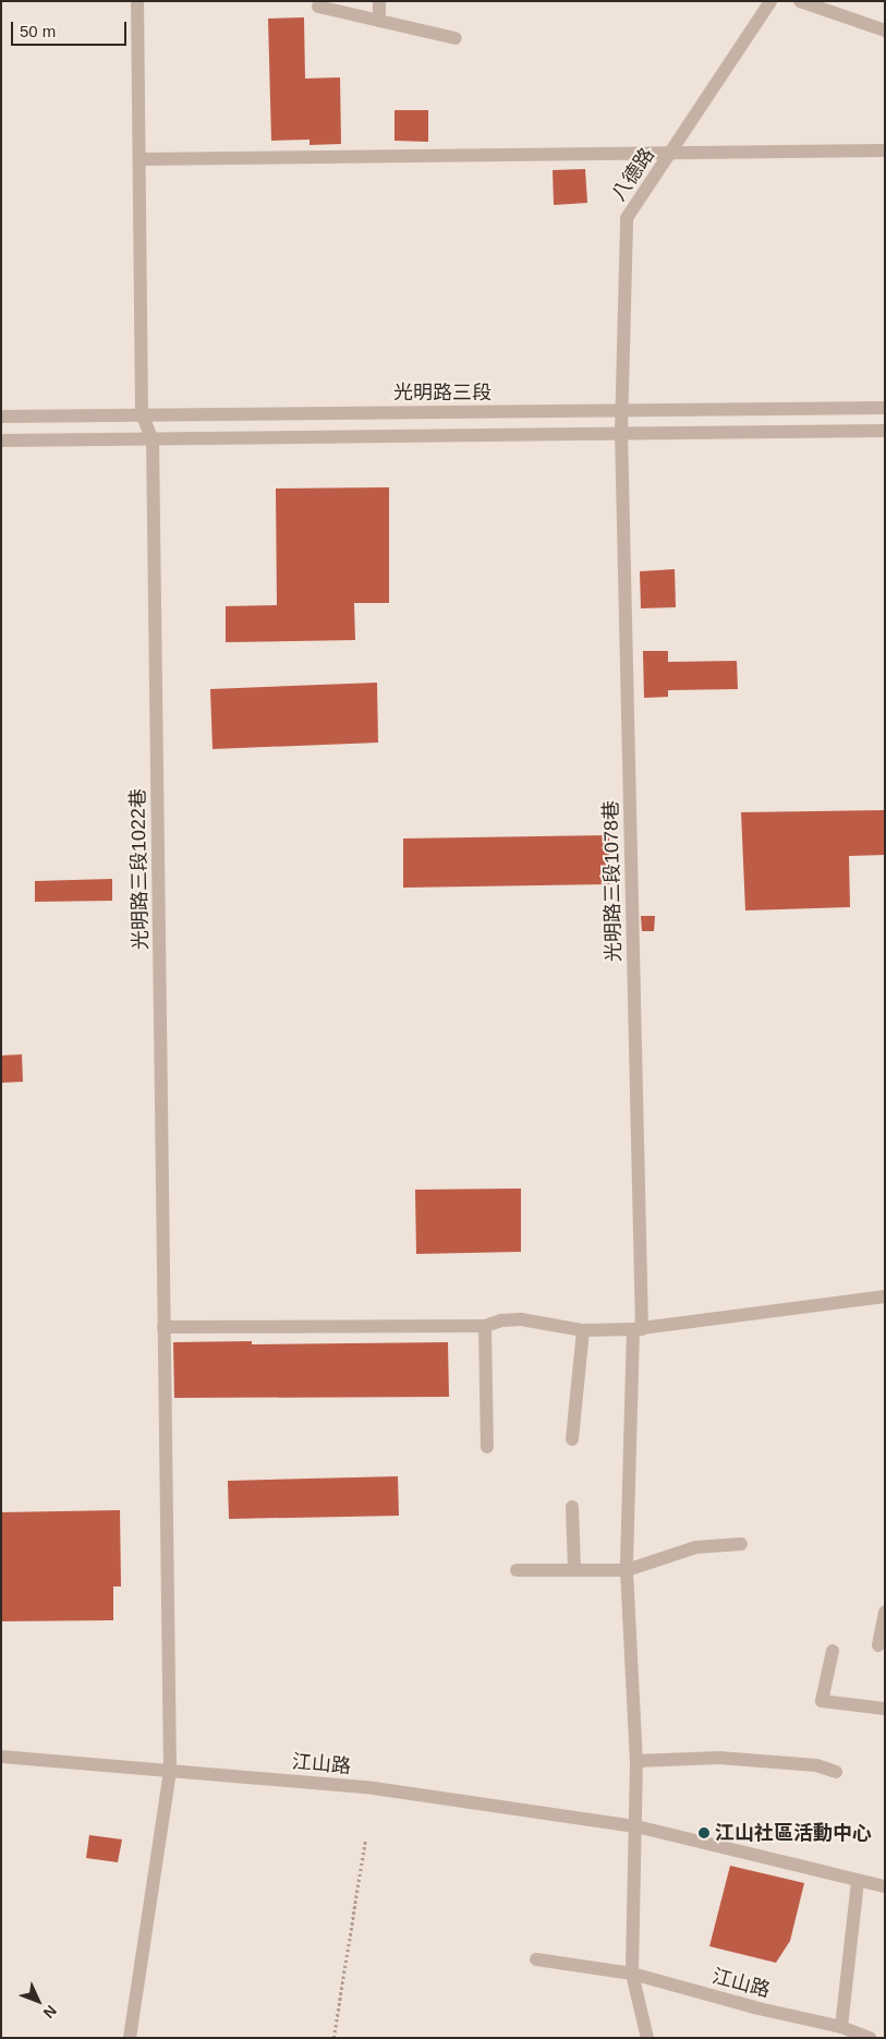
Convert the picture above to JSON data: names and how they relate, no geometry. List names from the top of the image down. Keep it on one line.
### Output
{"streets":{"street":["八德路","光明路三段","光明路三段1022巷","光明路三段1078巷","江山路"]},"crossings":[["八德路","光明路三段"],["八德路","光明路三段1078巷"],["光明路三段","光明路三段1022巷"],["光明路三段1022巷","江山路"],["光明路三段1078巷","江山路"]],"places":["江山社區活動中心"],"scale_bar":"50 m","north":"bottom right"}
